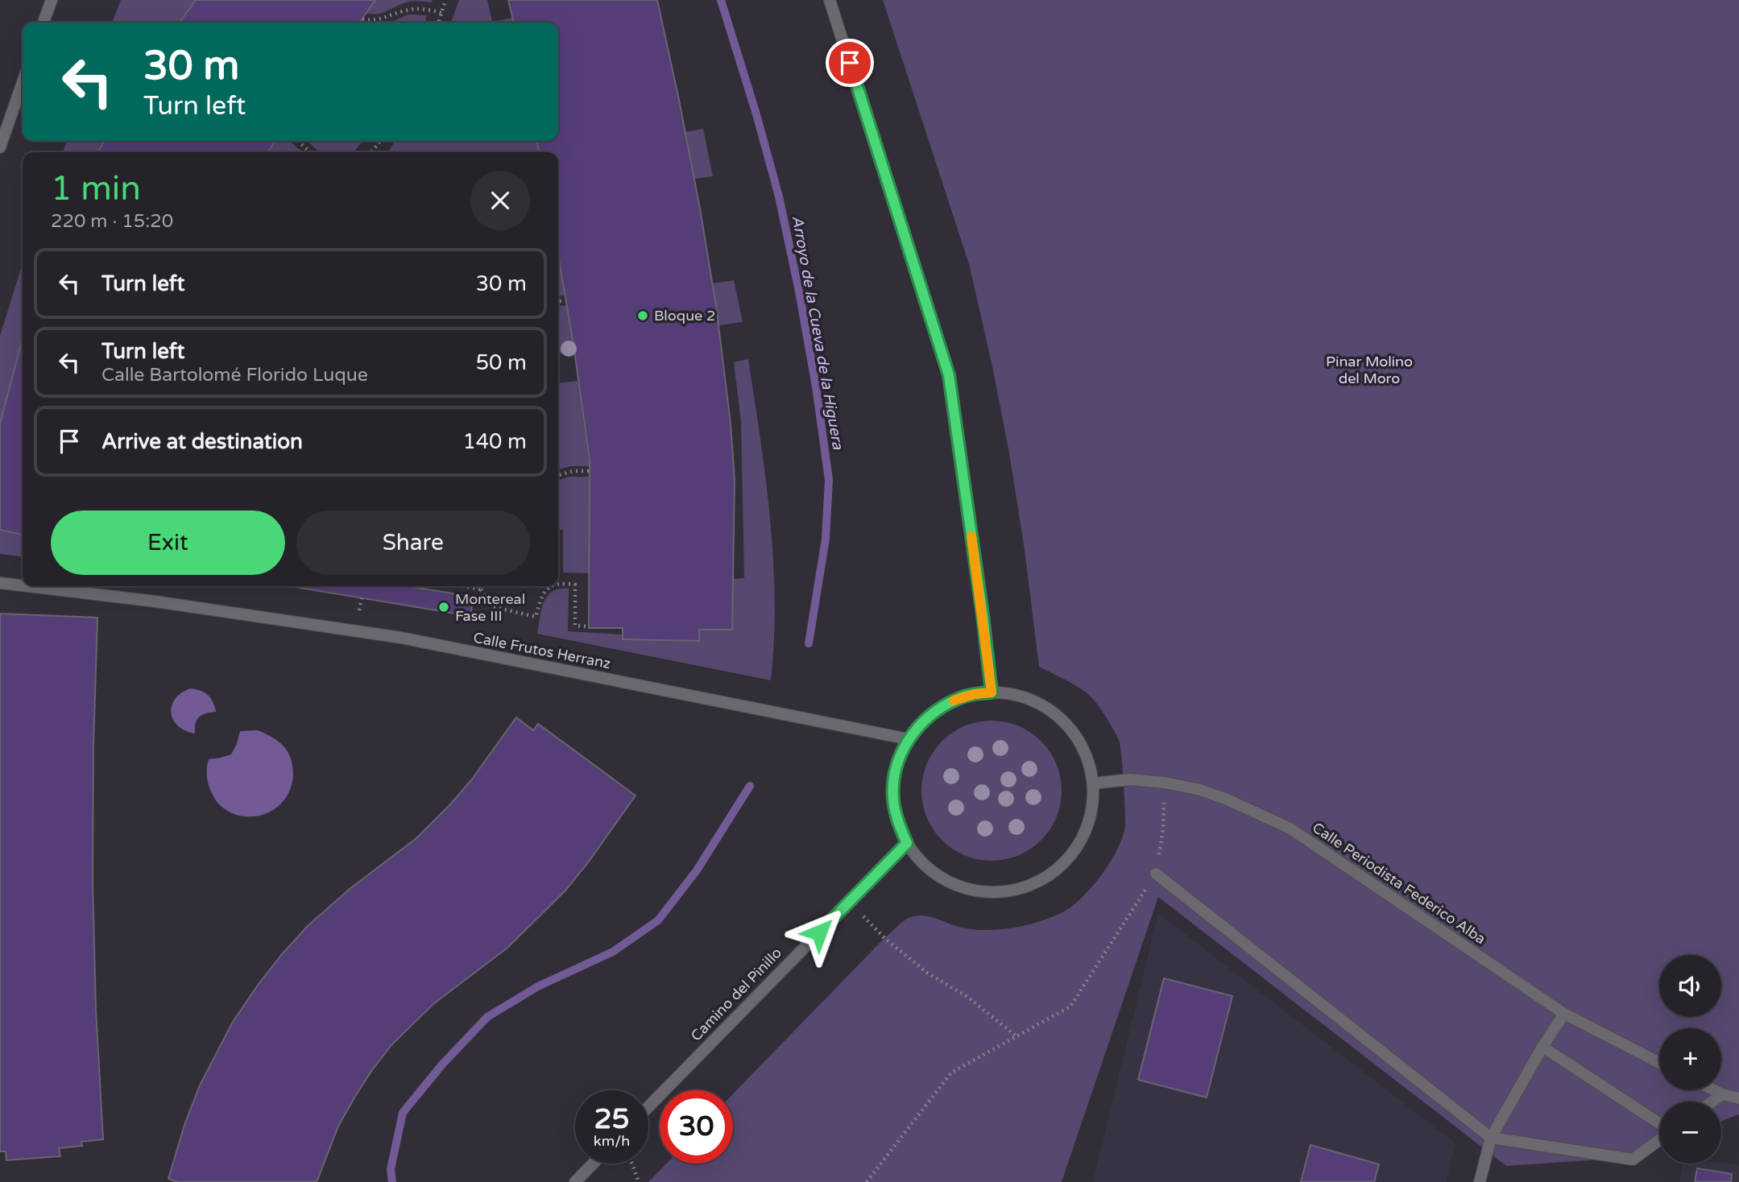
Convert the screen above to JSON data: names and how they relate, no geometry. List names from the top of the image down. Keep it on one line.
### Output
{"streets":{"street":["Calle Frutos Herranz","Calle Periodista Federico Alba","Camino del Pinillo"]},"crossings":[["Calle Frutos Herranz","Calle Periodista Federico Alba"],["Calle Frutos Herranz","Camino del Pinillo"],["Calle Periodista Federico Alba","Camino del Pinillo"]],"water":["Arroyo de la Cueva de la Higuera"],"parks":["Pinar Molino del Moro"],"places":["Bloque 2","Montereal Fase III"],"page":{"turn":["30 m","Turn left"],"heading":["1 min","220 m · 15:20"],"list":[{"name":"Turn left","value":"30 m"},{"name":"Turn left","note":"Calle Bartolomé Florido Luque","value":"50 m"},{"name":"Arrive at destination","value":"140 m"}],"buttons":["Exit","Share"],"map_buttons":["+","−"],"speed":"25 km/h","limit":"30"}}
